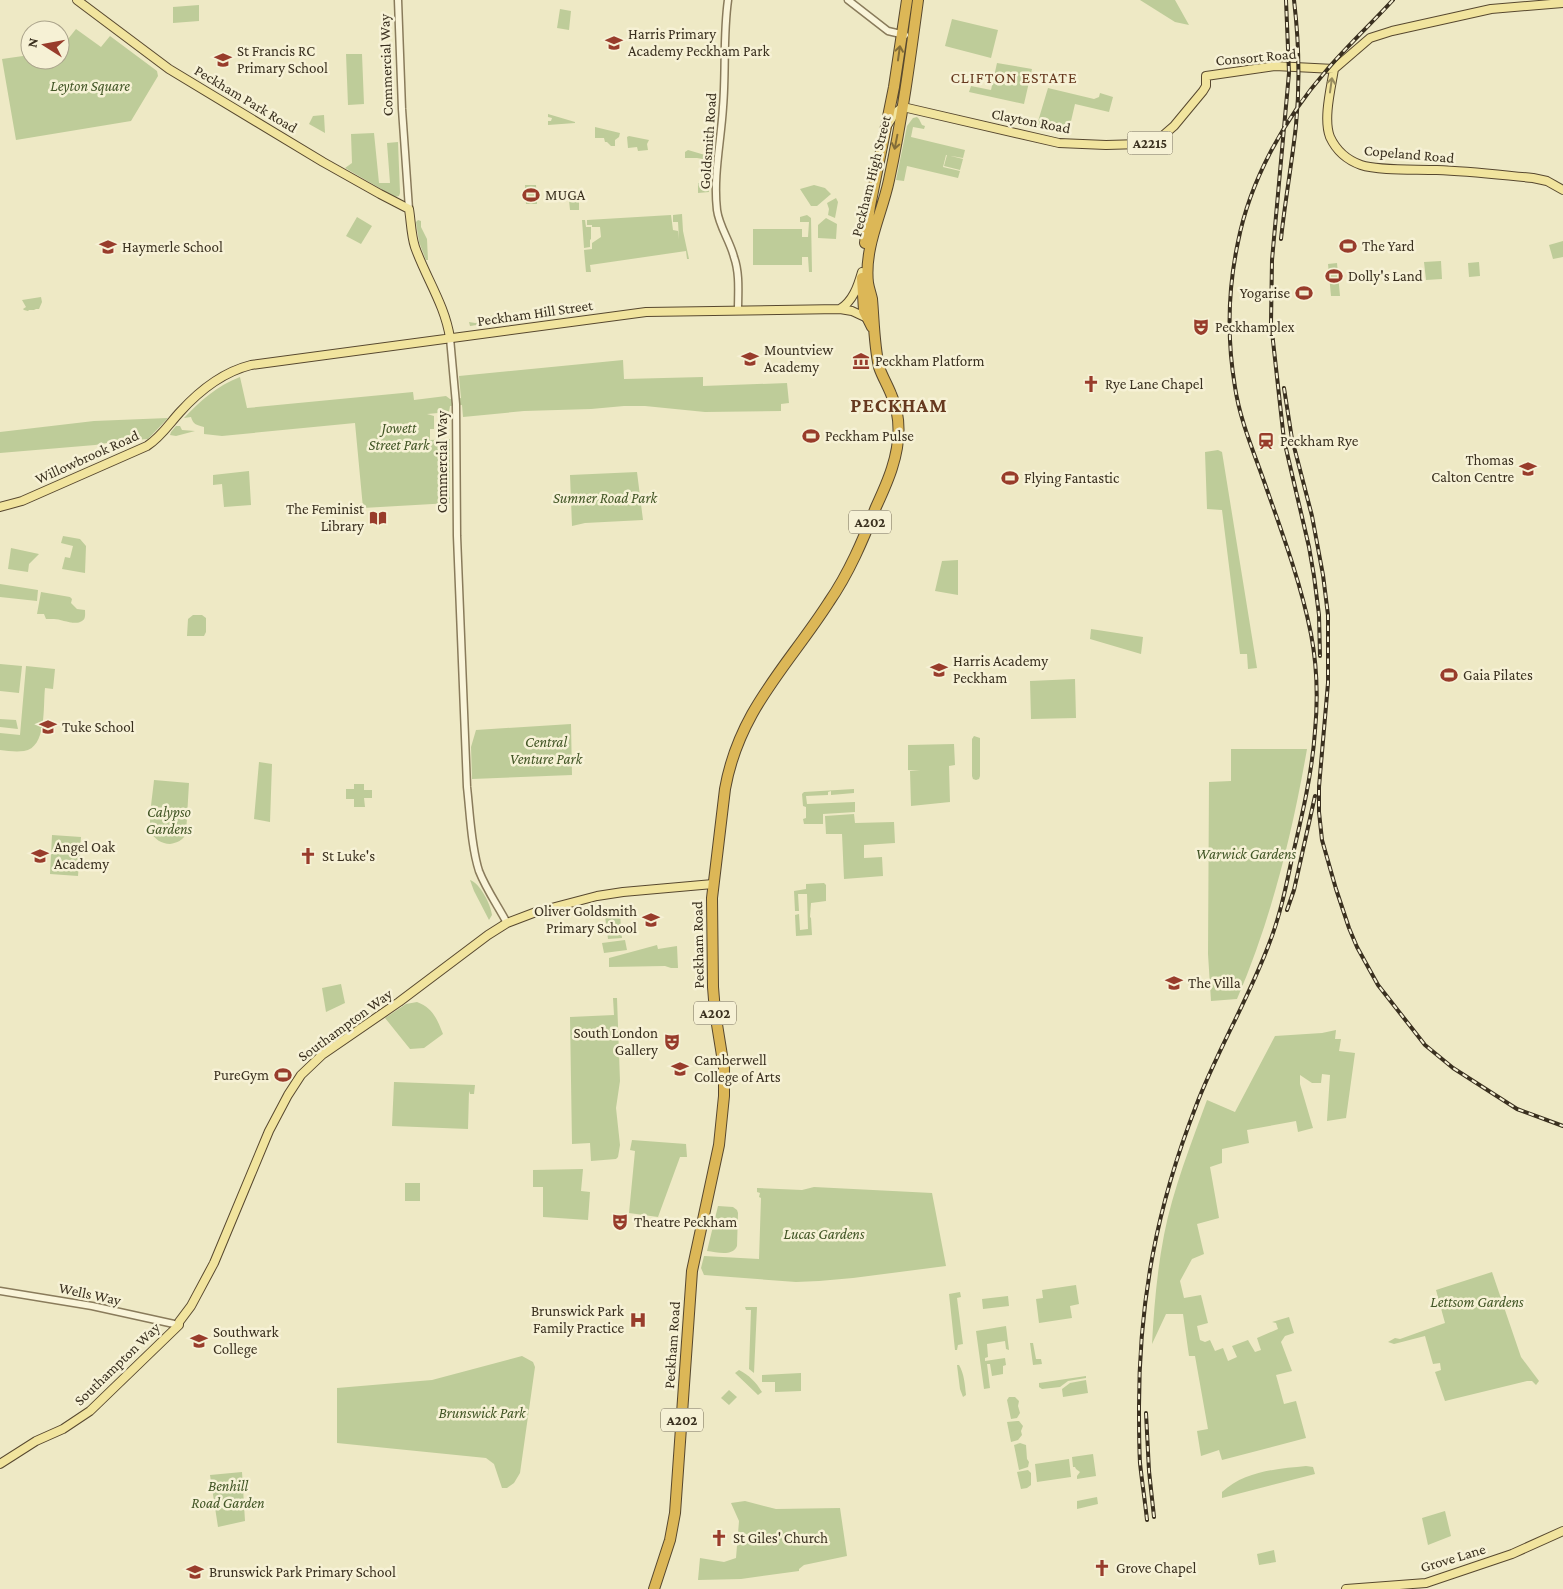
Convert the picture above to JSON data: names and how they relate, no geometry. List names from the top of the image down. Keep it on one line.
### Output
{"streets":{"highway":["Peckham High Street","A202","Peckham Road"],"main road":["Consort Road","Commercial Way","Peckham Park Road","Clayton Road","A2215","Copeland Road","Peckham Hill Street","Willowbrook Road","Southampton Way","Grove Lane"],"street":["Goldsmith Road","Wells Way"]},"crossings":[["Consort Road","Clayton Road"],["Consort Road","Copeland Road"],["Commercial Way","Peckham Park Road"],["Commercial Way","Peckham Hill Street"],["Commercial Way","Southampton Way"],["Clayton Road","Peckham High Street"],["Goldsmith Road","Peckham Hill Street"],["Peckham High Street","Peckham Hill Street"],["Peckham High Street","Peckham Road"],["Peckham Hill Street","Willowbrook Road"],["Peckham Road","Southampton Way"],["Southampton Way","Wells Way"]],"one_way":["Copeland Road"],"districts":["CLIFTON ESTATE","PECKHAM"],"parks":["Leyton Square","Jowett Street Park","Sumner Road Park","Central Venture Park","Calypso Gardens","Warwick Gardens","Lucas Gardens","Lettsom Gardens","Brunswick Park","Benhill Road Garden"],"places":{"school or university":["Harris Primary Academy Peckham Park","St Francis RC Primary School","Haymerle School","Mountview Academy","Thomas Calton Centre","Harris Academy Peckham","Tuke School","Angel Oak Academy","Oliver Goldsmith Primary School","The Villa","Camberwell College of Arts","Southwark College","Brunswick Park Primary School"],"sports":["MUGA","The Yard","Dolly's Land","Yogarise","Peckham Pulse","Flying Fantastic","Gaia Pilates","PureGym"],"theatre":["Peckhamplex","South London Gallery","Theatre Peckham"],"museum":["Peckham Platform"],"church":["Rye Lane Chapel","St Luke's","St Giles' Church","Grove Chapel"],"station":["Peckham Rye"],"library":["The Feminist Library"],"hospital":["Brunswick Park Family Practice"]},"north":"left"}
